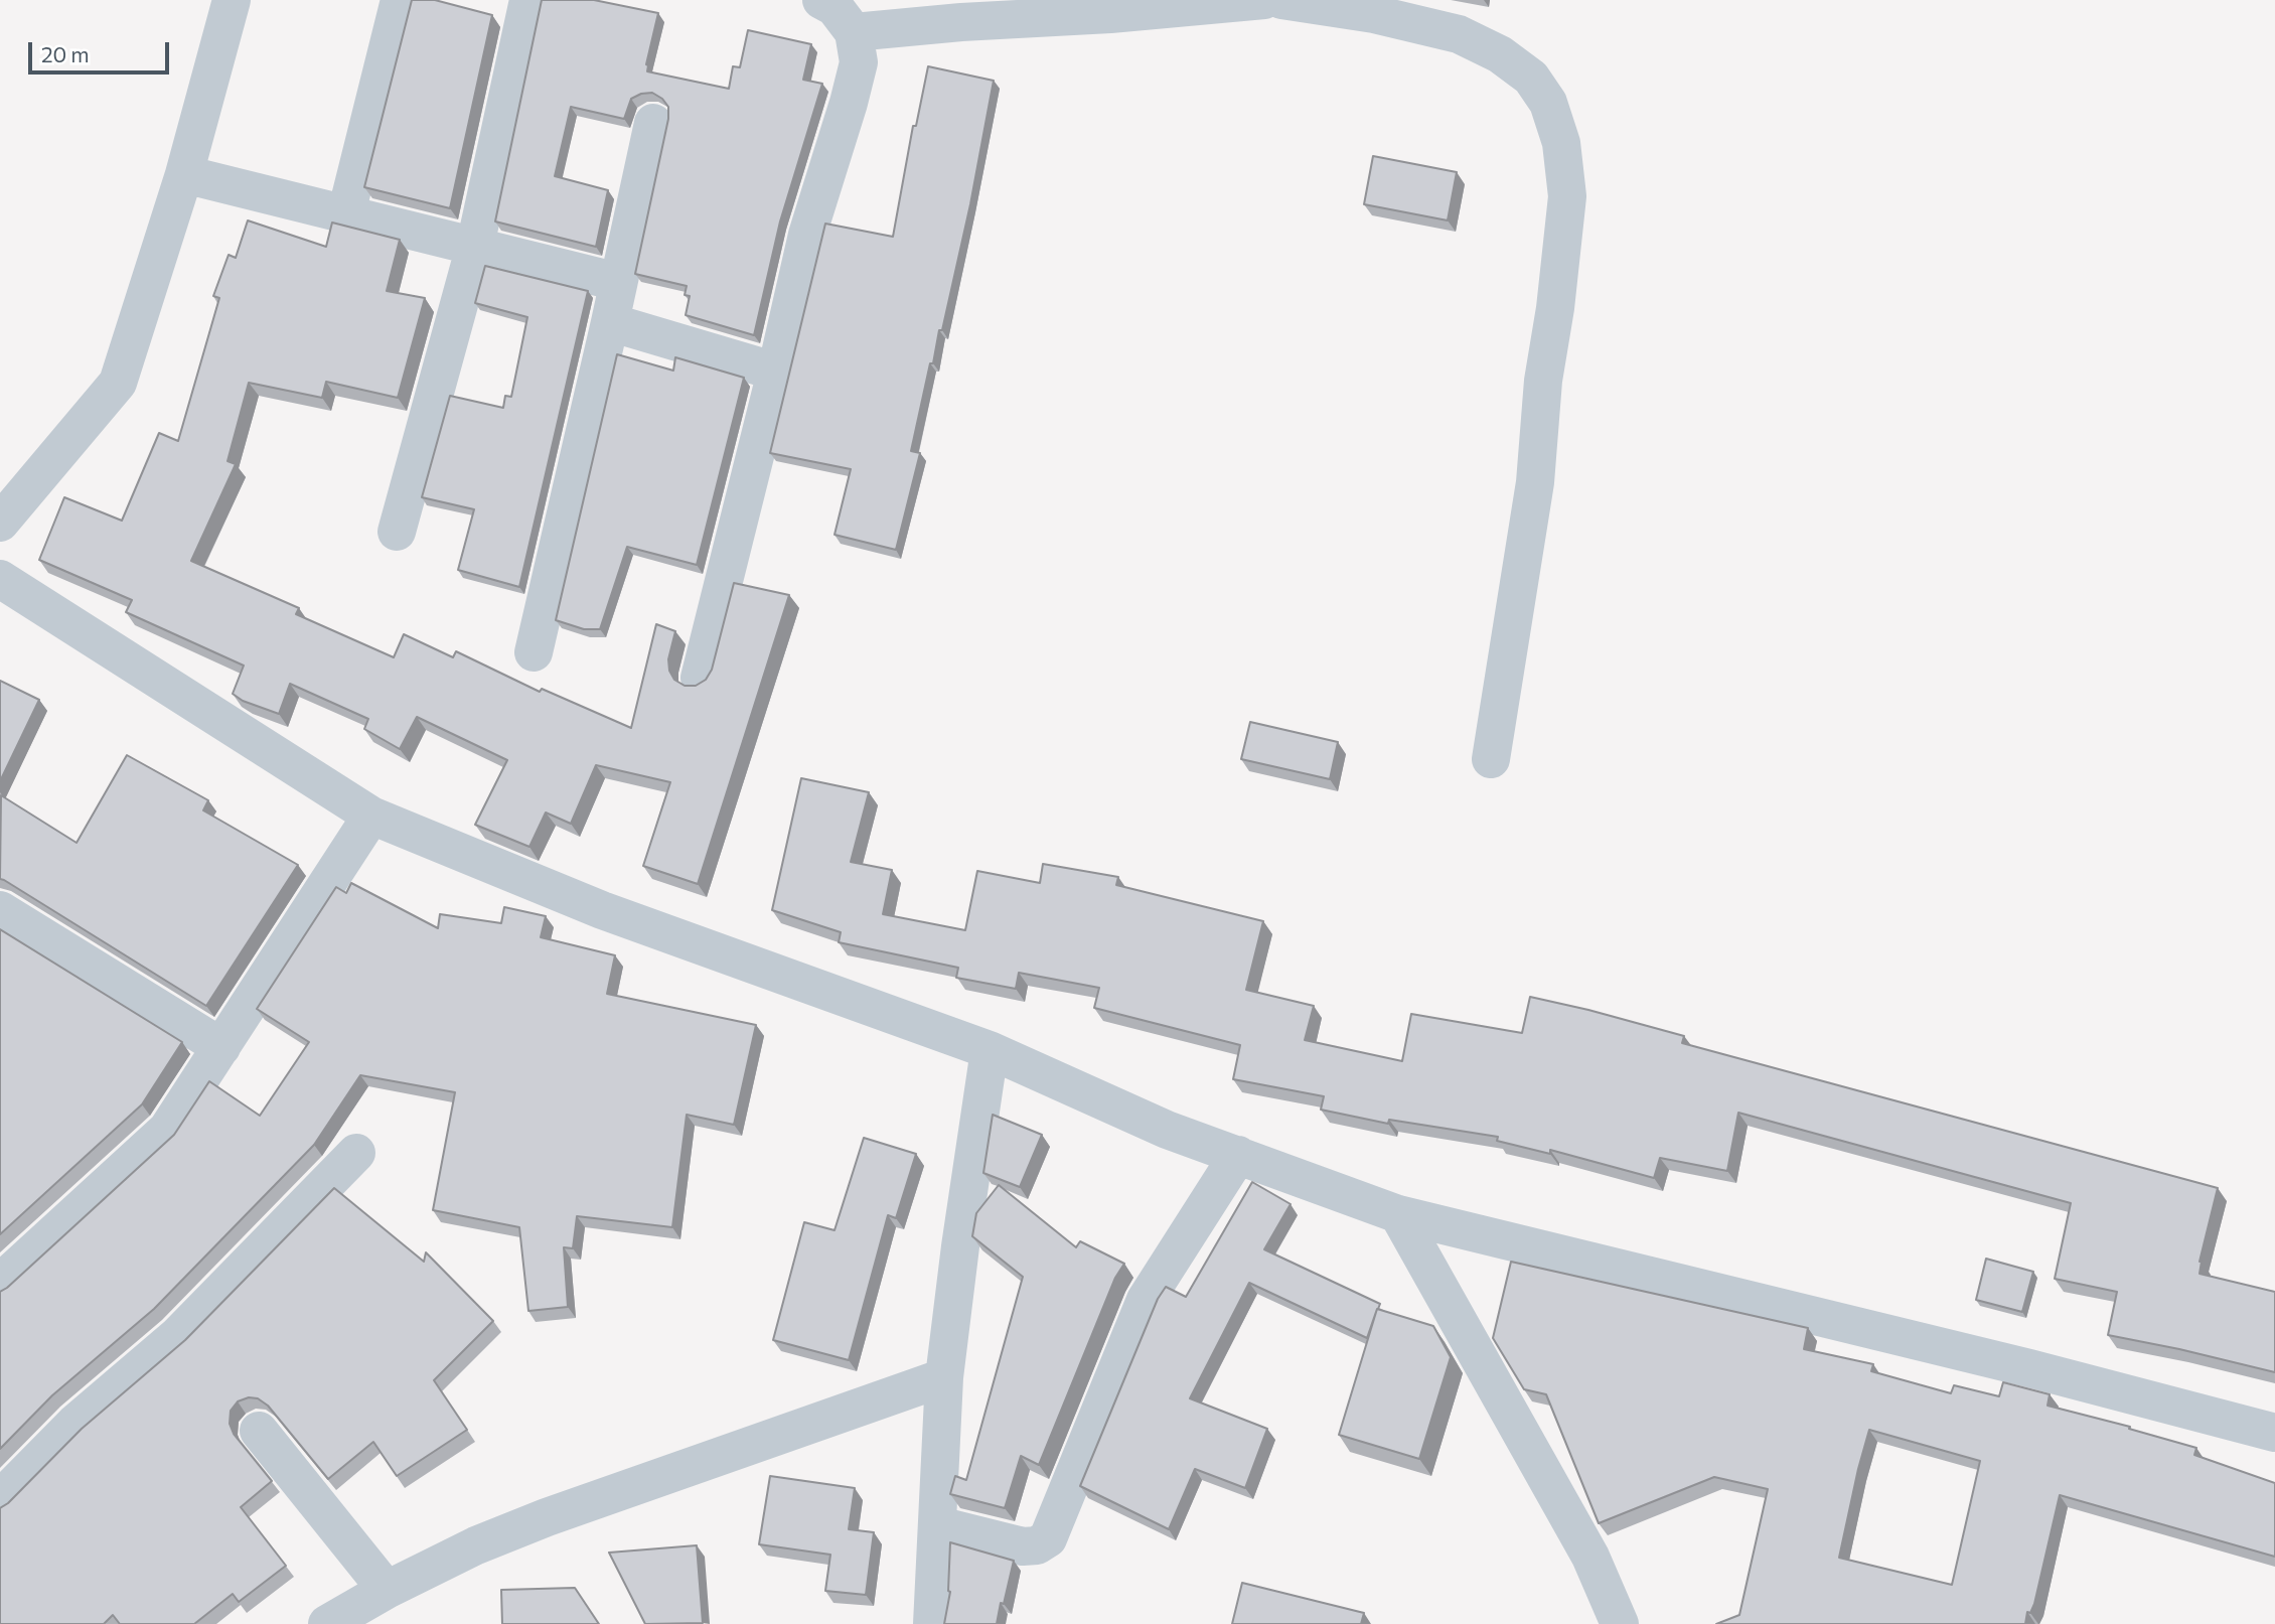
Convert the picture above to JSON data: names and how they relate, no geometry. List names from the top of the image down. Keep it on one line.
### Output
{"scale_bar":"20 m"}
